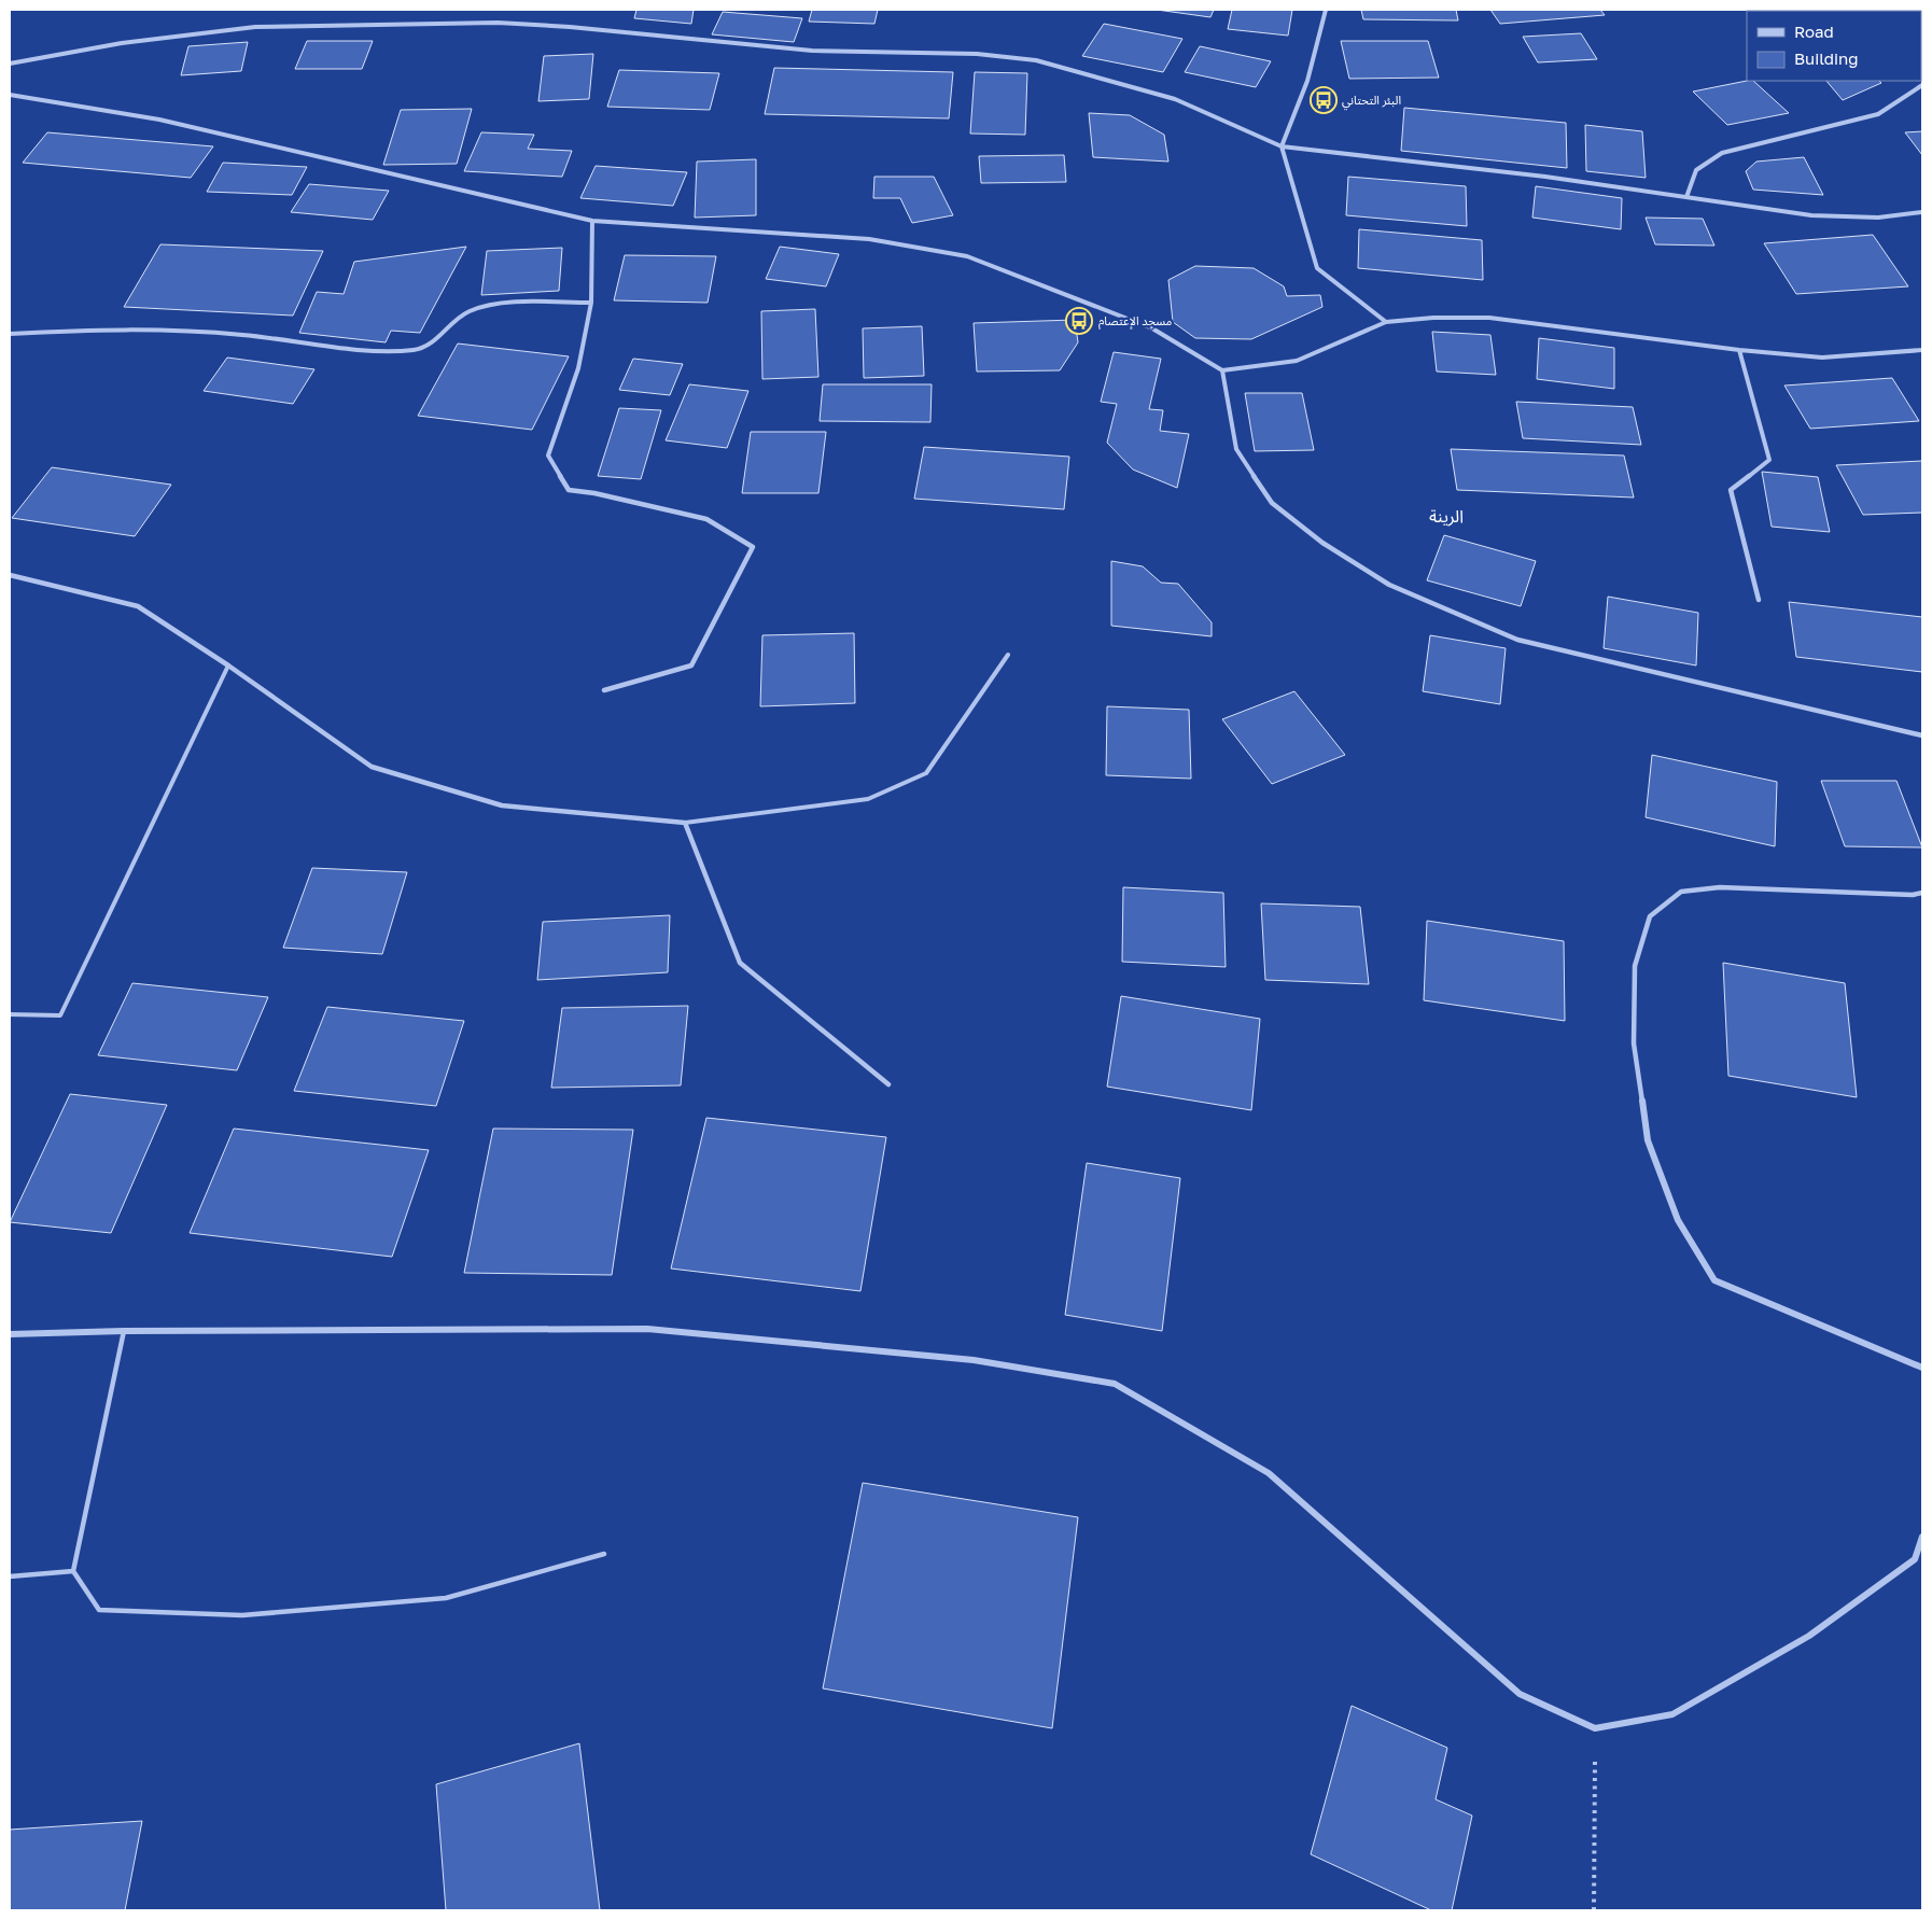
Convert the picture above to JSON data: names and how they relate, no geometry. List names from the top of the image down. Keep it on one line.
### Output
{"districts":["الرينة"],"places":{"bus stop":["البئر التحتاني","مسجد الإعتصام"]},"legend":["Road","Building"]}
